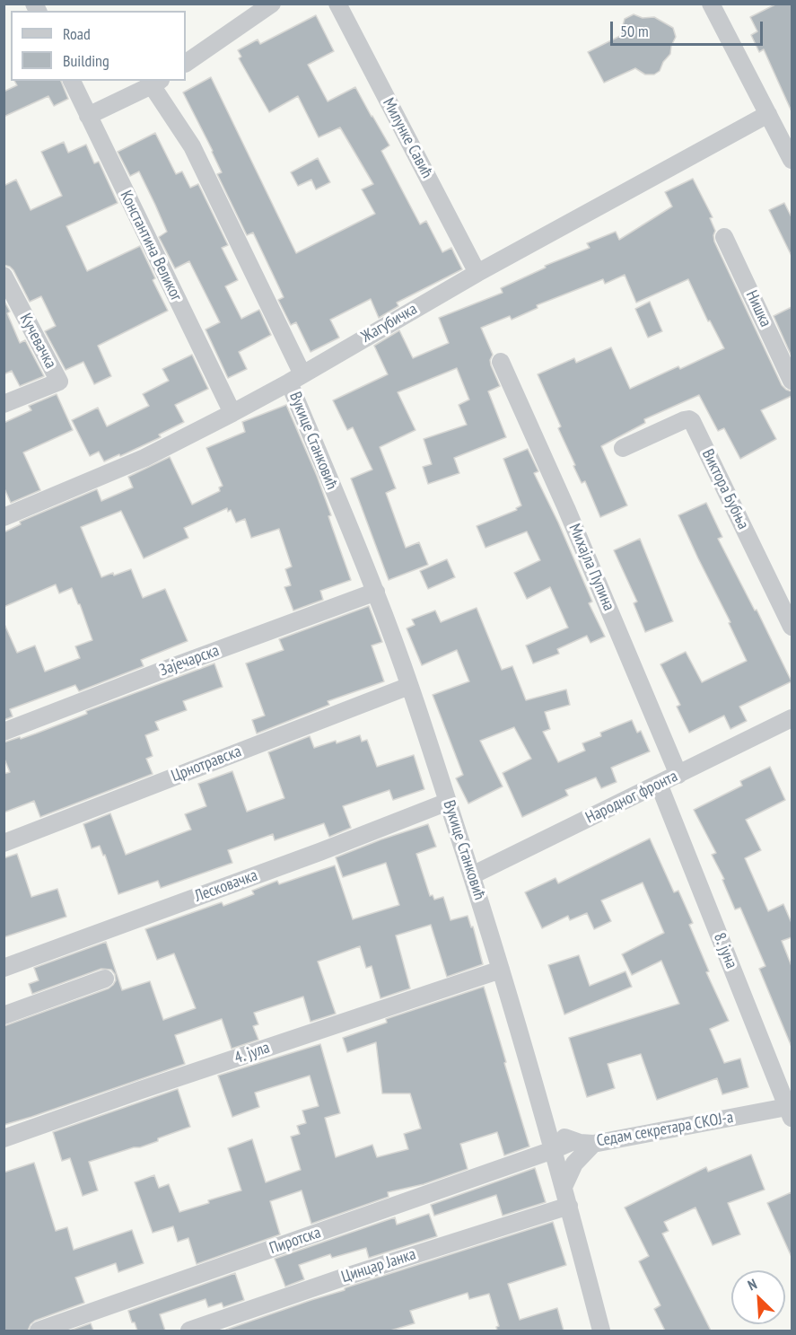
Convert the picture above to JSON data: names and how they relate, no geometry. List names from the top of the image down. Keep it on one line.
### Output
{"streets":{"street":["Милунке Савић","Константина Великог","Нишка","Жагубичка","Кучевачка","Вукице Станковић","Виктора Бубња","Михајла Пупина","Зајечарска","Црнотравска","Народног фронта","Лесковачка","8. јуна","4. јула","Седам секретара СКОЈ-а","Пиротска","Цинцар Јанка"]},"crossings":[["Милунке Савић","Жагубичка"],["Константина Великог","Жагубичка"],["Жагубичка","Вукице Станковић"],["Вукице Станковић","Зајечарска"],["Вукице Станковић","Црнотравска"],["Вукице Станковић","Народног фронта"],["Вукице Станковић","Лесковачка"],["Вукице Станковић","4. јула"],["Вукице Станковић","Седам секретара СКОЈ-а"],["Вукице Станковић","Пиротска"],["Вукице Станковић","Цинцар Јанка"],["Михајла Пупина","Народног фронта"],["Народног фронта","8. јуна"],["8. јуна","Седам секретара СКОЈ-а"],["Седам секретара СКОЈ-а","Пиротска"]],"legend":["Road","Building"],"scale_bar":"50 m","north":"top left"}
